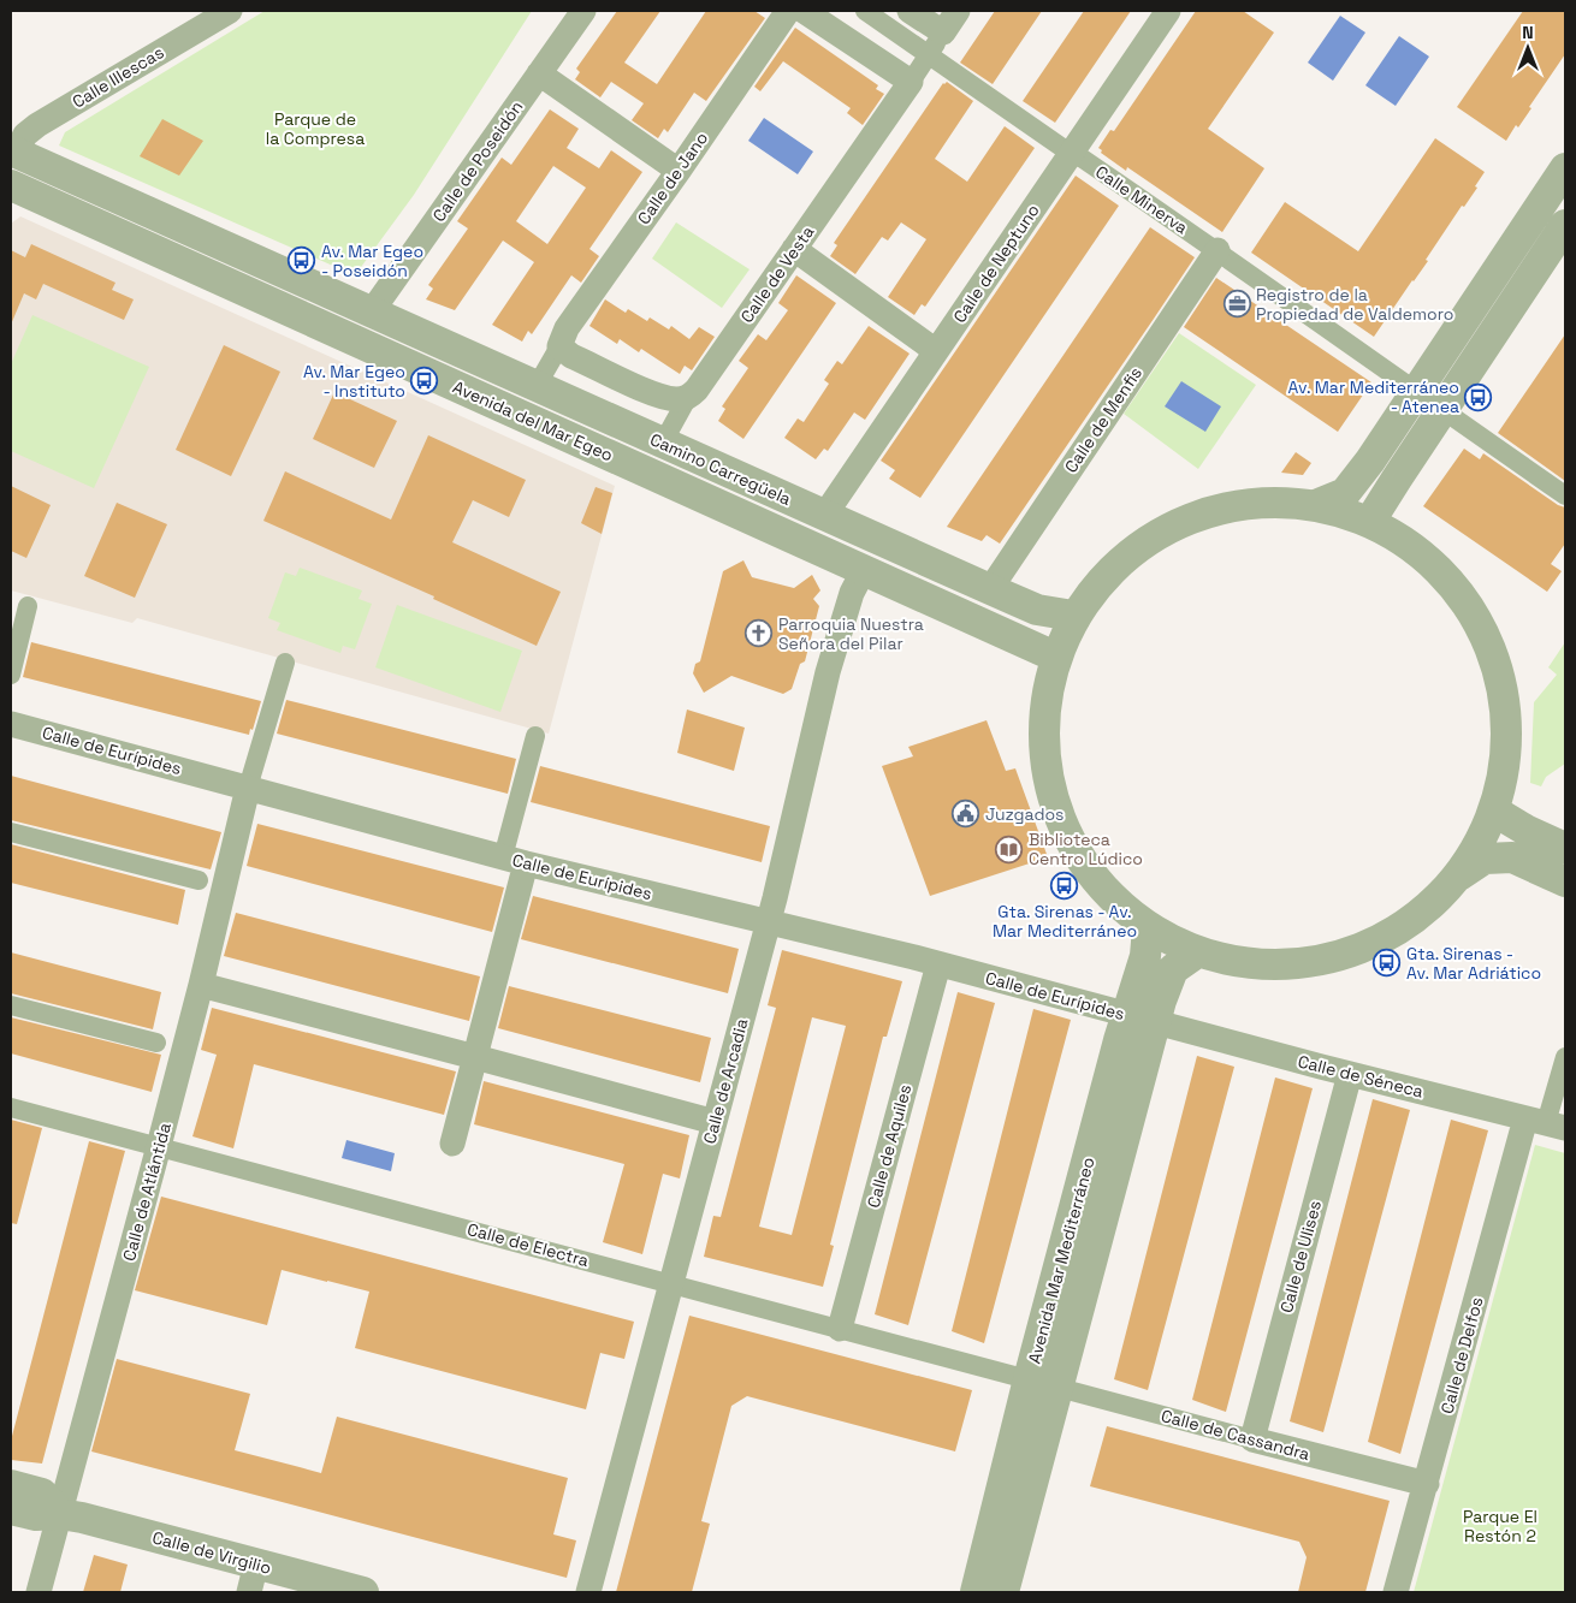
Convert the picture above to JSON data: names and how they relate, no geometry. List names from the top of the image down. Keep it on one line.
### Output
{"streets":{"street":["Calle Illescas","Calle de Poseidón","Calle de Jano","Calle Minerva","Calle de Neptuno","Calle de Vesta","Calle de Menfis","Avenida del Mar Egeo","Camino Carregüela","Calle de Eurípides","Calle de Séneca","Calle de Arcadia","Calle de Aquiles","Calle de Atlántida","Calle de Electra","Calle de Ulises","Avenida Mar Mediterráneo","Calle de Delfos","Calle de Cassandra","Calle de Virgilio"]},"crossings":[["Calle de Poseidón","Camino Carregüela"],["Calle Minerva","Calle de Neptuno"],["Calle Minerva","Calle de Vesta"],["Calle Minerva","Calle de Menfis"],["Calle de Neptuno","Camino Carregüela"],["Calle de Menfis","Camino Carregüela"],["Avenida del Mar Egeo","Calle de Arcadia"],["Calle de Eurípides","Calle de Séneca"],["Calle de Eurípides","Calle de Arcadia"],["Calle de Eurípides","Calle de Aquiles"],["Calle de Eurípides","Calle de Atlántida"],["Calle de Eurípides","Avenida Mar Mediterráneo"],["Calle de Séneca","Calle de Ulises"],["Calle de Séneca","Avenida Mar Mediterráneo"],["Calle de Séneca","Calle de Delfos"],["Calle de Arcadia","Calle de Electra"],["Calle de Aquiles","Calle de Electra"],["Calle de Atlántida","Calle de Electra"],["Calle de Atlántida","Calle de Virgilio"],["Calle de Electra","Avenida Mar Mediterráneo"],["Calle de Electra","Calle de Cassandra"],["Calle de Ulises","Calle de Cassandra"],["Avenida Mar Mediterráneo","Calle de Cassandra"],["Calle de Delfos","Calle de Cassandra"]],"parks":["Parque de la Compresa","Parque El Restón 2"],"places":{"bus stop":["Av. Mar Egeo - Poseidón","Av. Mar Egeo - Instituto","Av. Mar Mediterráneo - Atenea","Gta. Sirenas - Av. Mar Mediterráneo","Gta. Sirenas - Av. Mar Adriático"],"office":["Registro de la Propiedad de Valdemoro"],"church":["Parroquia Nuestra Señora del Pilar"],"public building":["Juzgados"],"library":["Biblioteca Centro Lúdico"]},"north":"top"}
